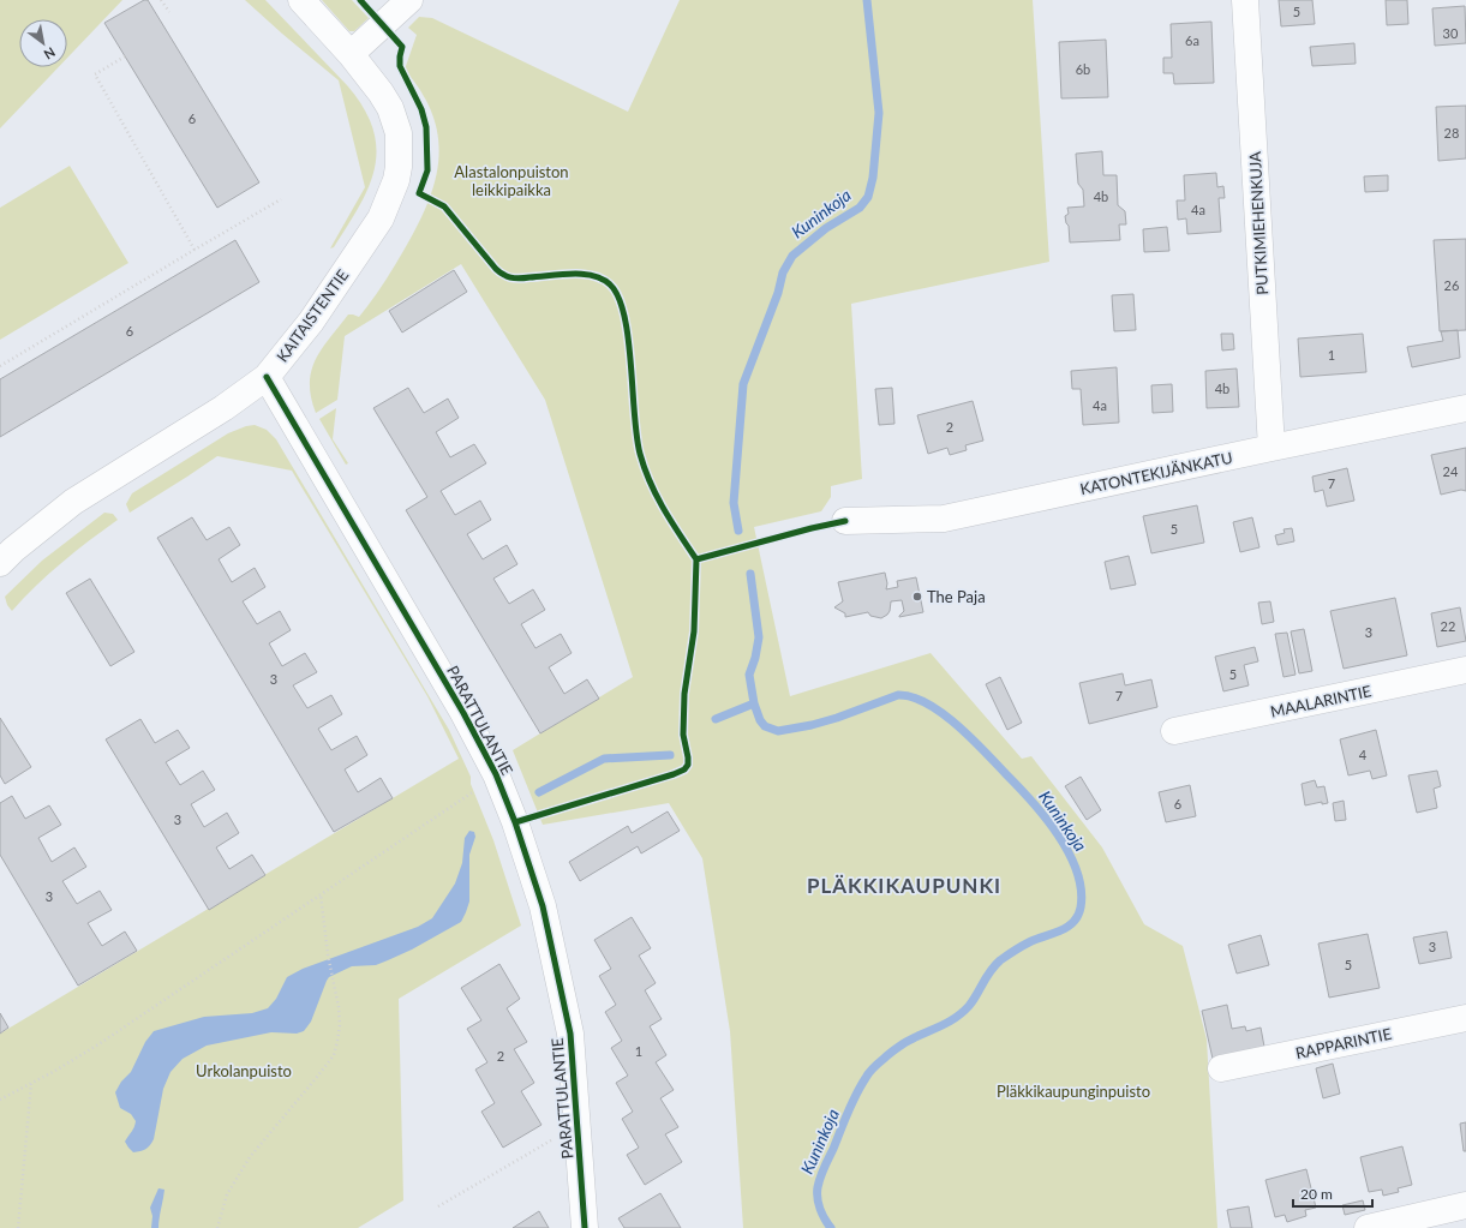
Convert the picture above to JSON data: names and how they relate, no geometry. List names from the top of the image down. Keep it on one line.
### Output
{"streets":{"street":["PUTKIMIEHENKUJA","KAITAISTENTIE","KATONTEKIJÄNKATU","MAALARINTIE","PARATTULANTIE","RAPPARINTIE"]},"crossings":[["PUTKIMIEHENKUJA","KATONTEKIJÄNKATU"],["KAITAISTENTIE","PARATTULANTIE"]],"districts":["PLÄKKIKAUPUNKI"],"water":["Kuninkoja"],"parks":["Alastalonpuiston leikkipaikka","Urkolanpuisto","Pläkkikaupunginpuisto"],"places":["The Paja"],"house_numbers":["5","30","6a","6b","6","28","4b","4a","26","6","1","4b","4a","2","24","7","5","22","3","5","3","7","4","6","3","3","3","5","1","2"],"scale_bar":"20 m","north":"bottom right"}
